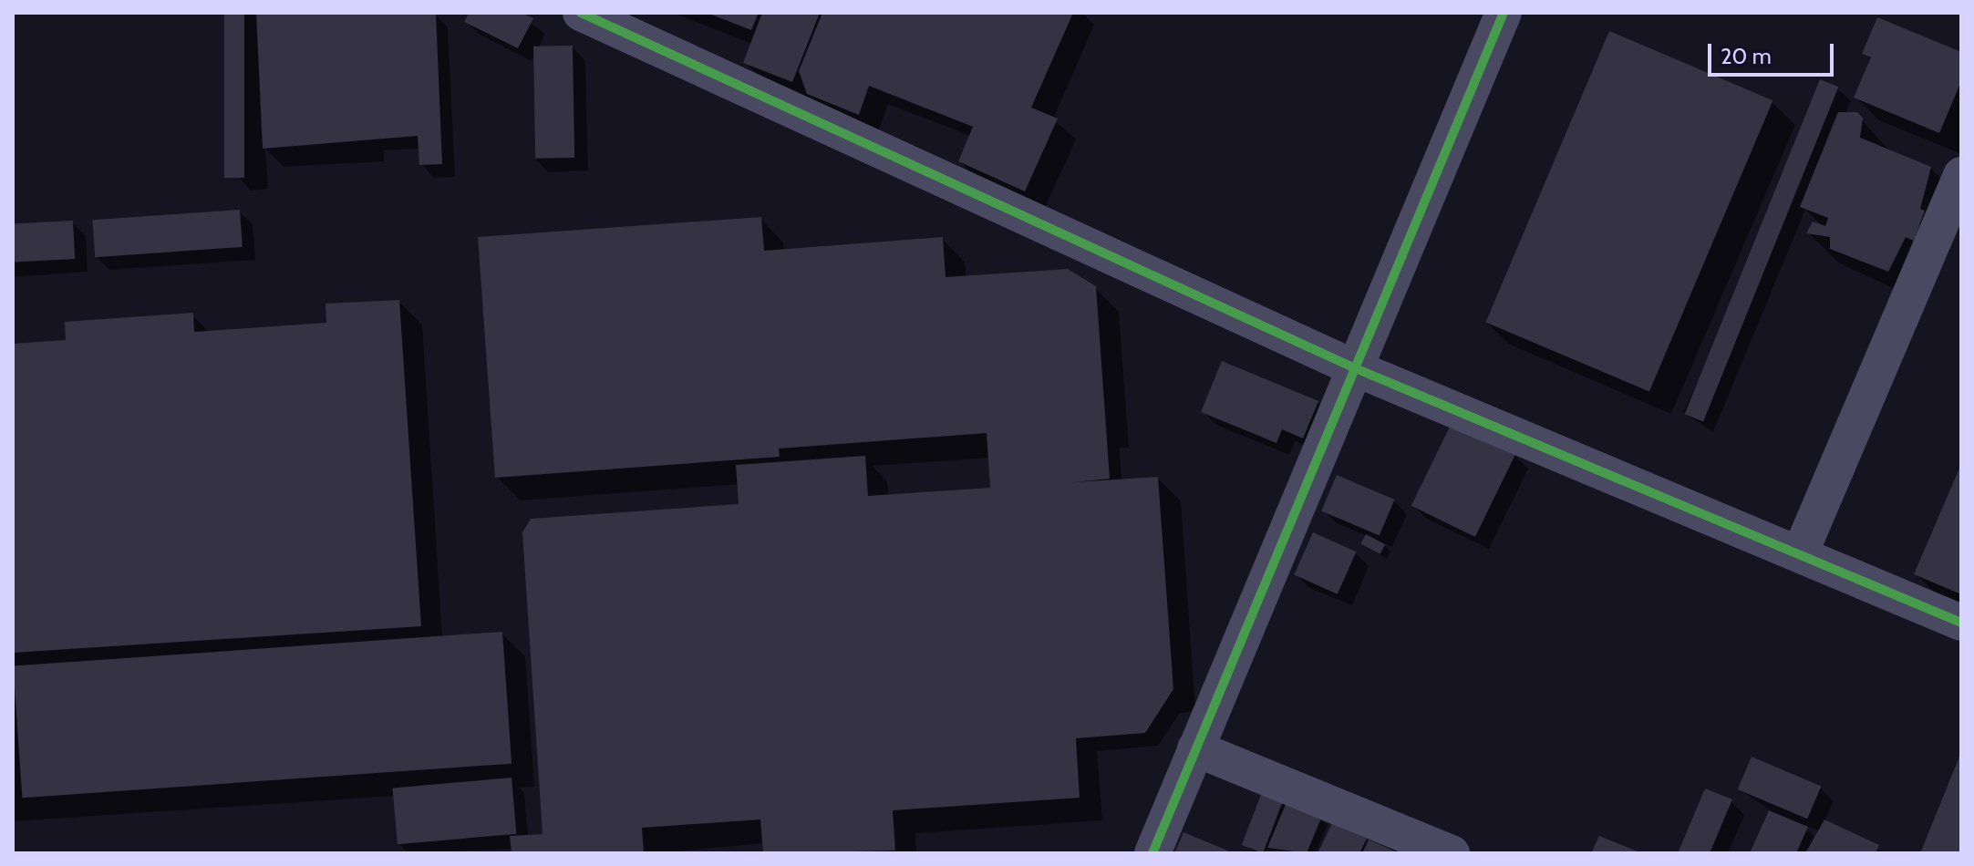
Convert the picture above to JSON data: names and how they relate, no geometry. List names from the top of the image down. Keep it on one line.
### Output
{"scale_bar":"20 m"}
